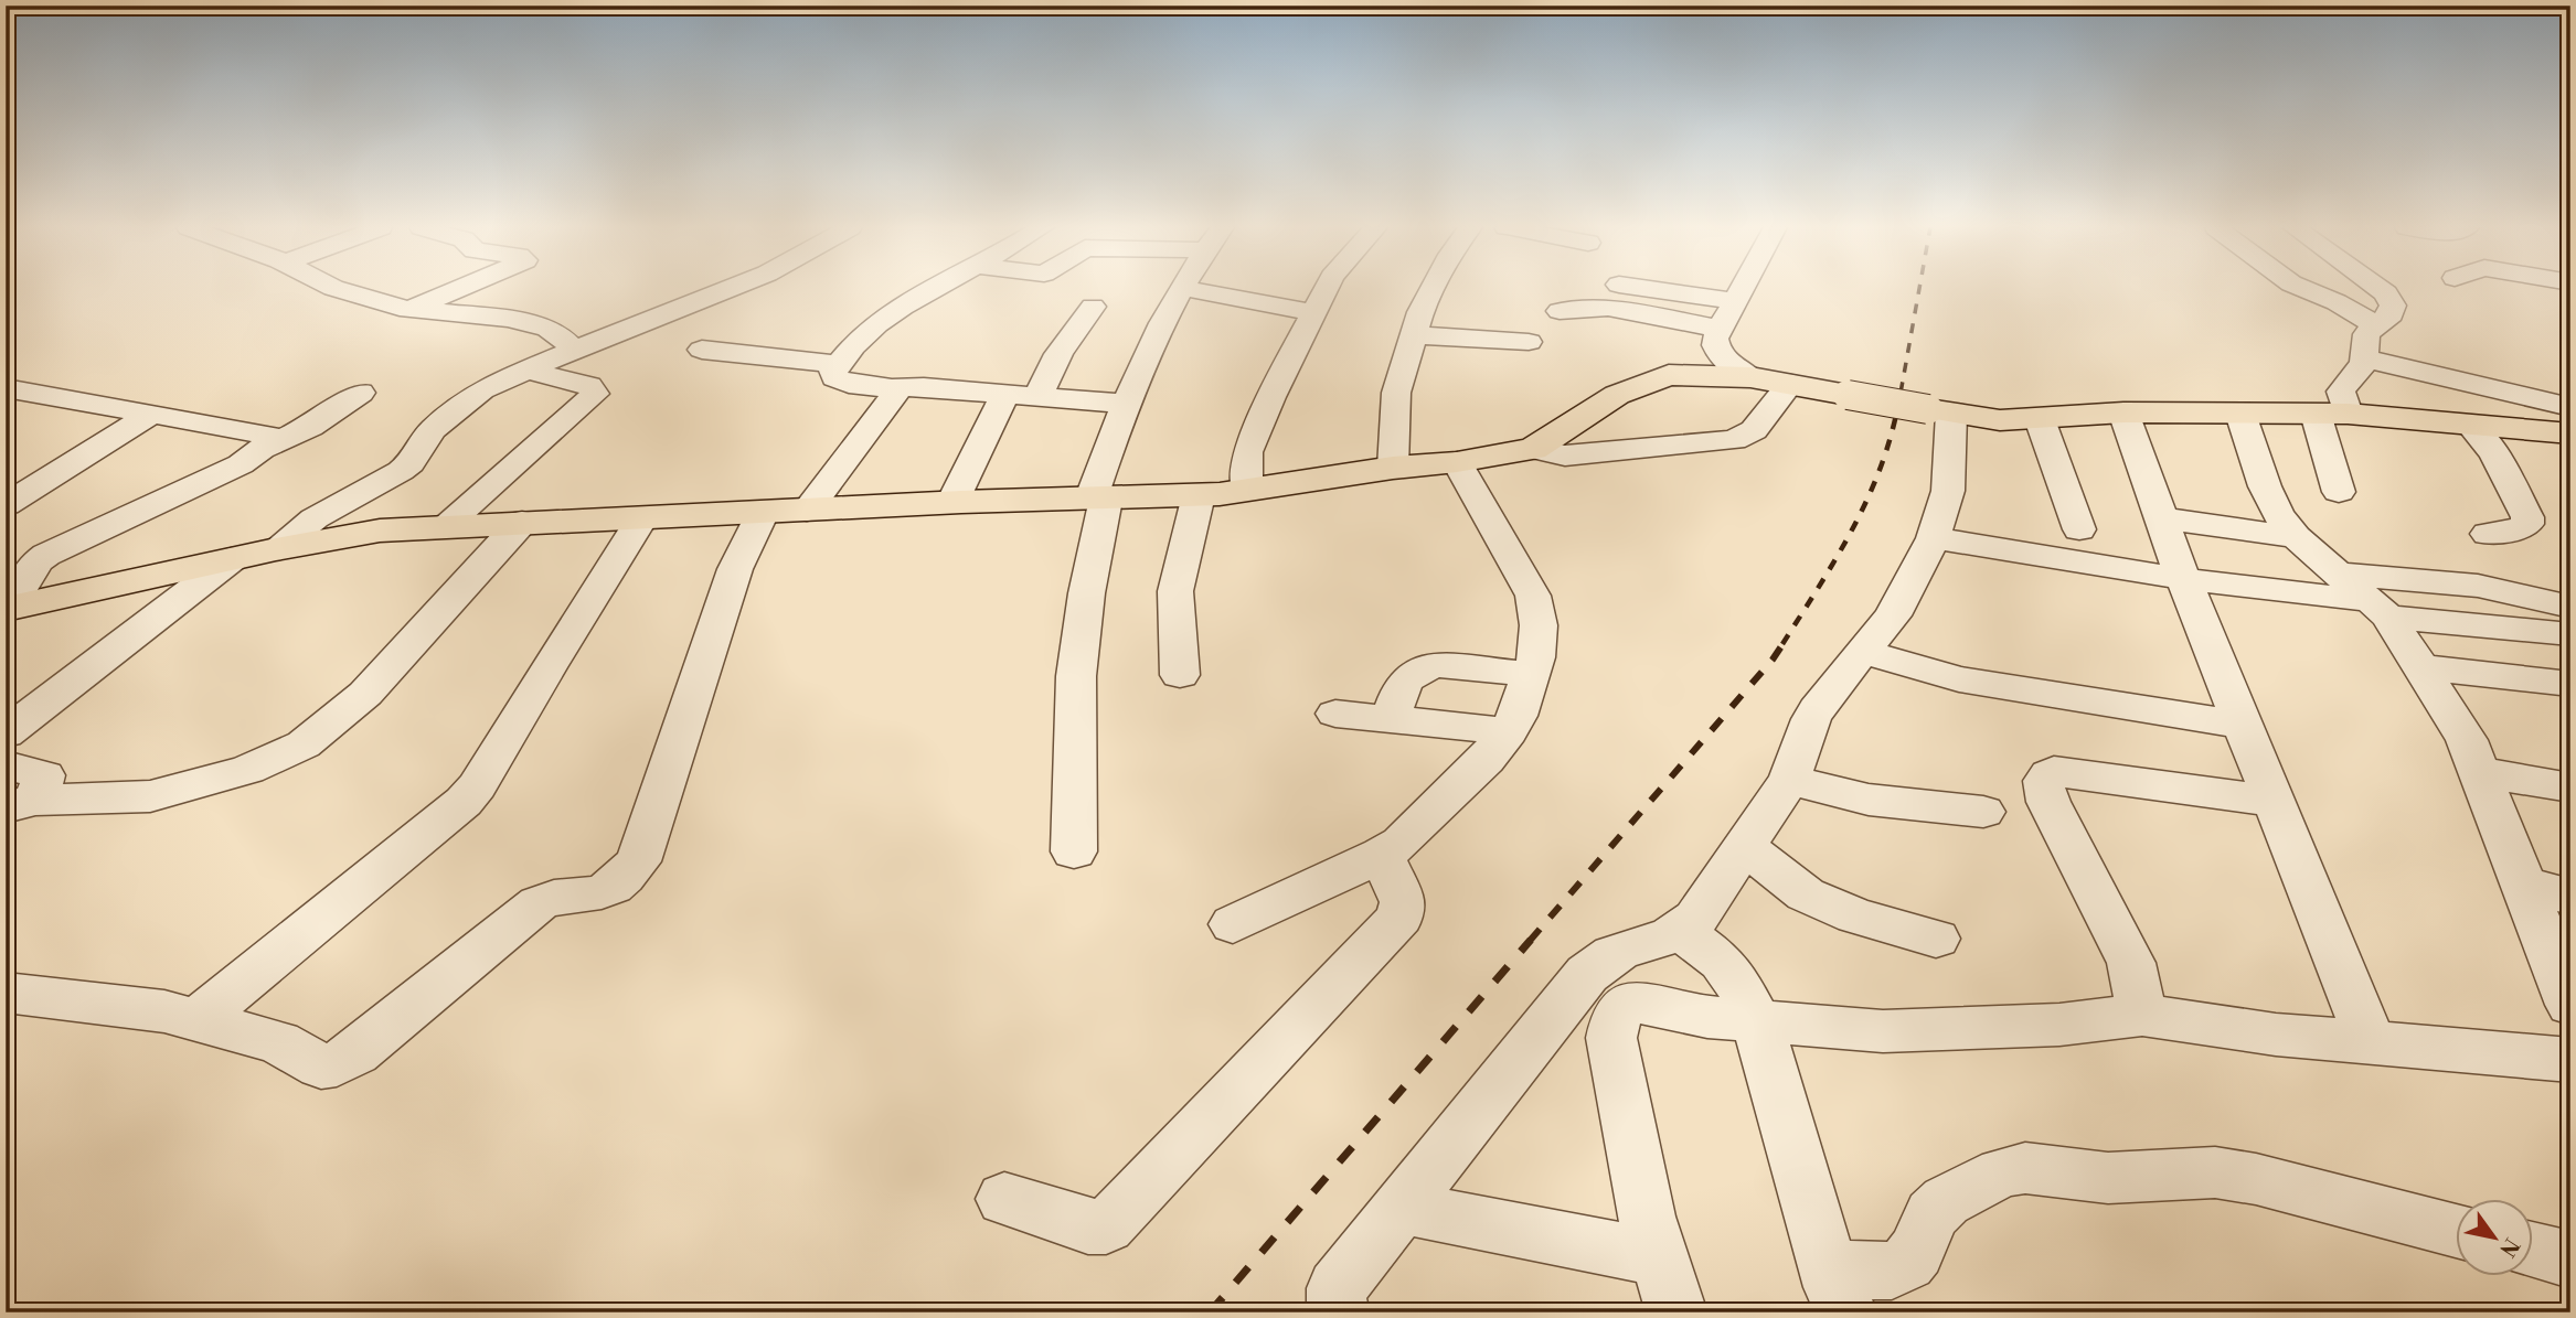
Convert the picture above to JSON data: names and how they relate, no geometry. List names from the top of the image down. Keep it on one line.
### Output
{"north":"bottom right"}
